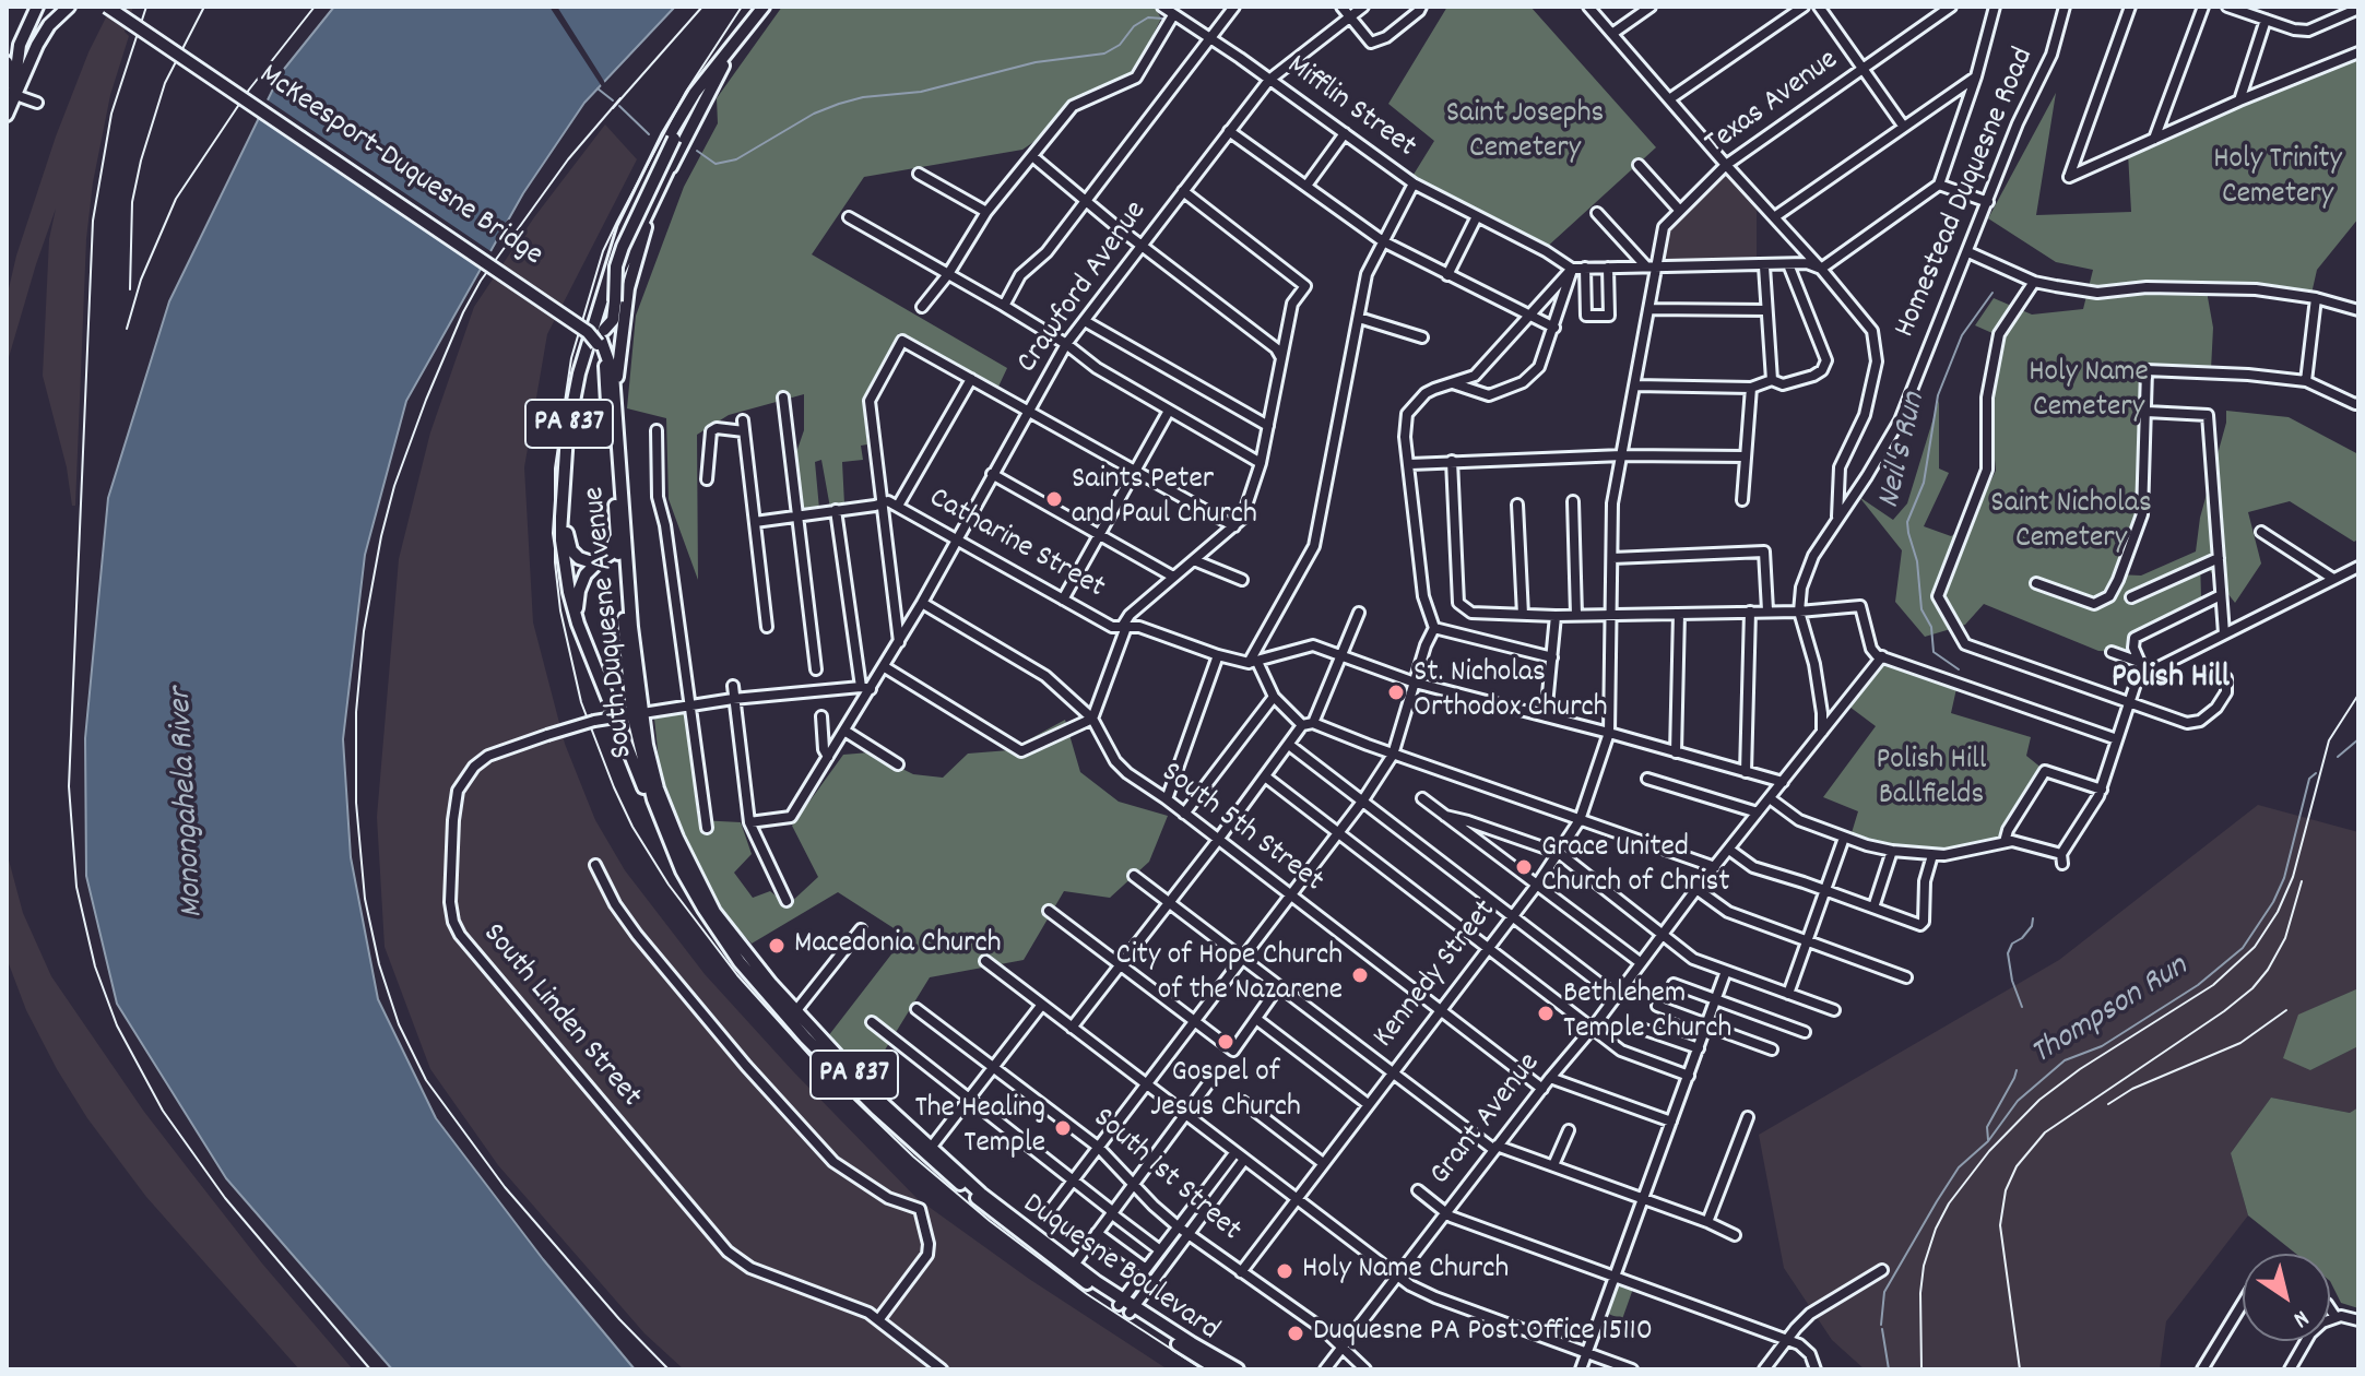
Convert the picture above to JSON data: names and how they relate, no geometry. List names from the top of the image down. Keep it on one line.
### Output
{"streets":{"main road":["McKeesport-Duquesne Bridge","PA 837","South Duquesne Avenue","Duquesne Boulevard"],"street":["Texas Avenue","Mifflin Street","Homestead Duquesne Road","Crawford Avenue","Catharine Street","South 5th Street","Kennedy Street","South Linden Street","Grant Avenue","South 1st Street"]},"crossings":[["Texas Avenue","Kennedy Street"],["Mifflin Street","Crawford Avenue"],["McKeesport-Duquesne Bridge","PA 837"],["McKeesport-Duquesne Bridge","South Duquesne Avenue"],["Homestead Duquesne Road","Grant Avenue"],["Crawford Avenue","Catharine Street"],["Crawford Avenue","South 5th Street"],["Crawford Avenue","South Linden Street"],["PA 837","South Duquesne Avenue"],["PA 837","South Linden Street"],["South Duquesne Avenue","South Linden Street"],["South Duquesne Avenue","Duquesne Boulevard"],["South 5th Street","Kennedy Street"],["South 5th Street","Grant Avenue"],["Kennedy Street","South 1st Street"],["Grant Avenue","South 1st Street"]],"districts":["Polish Hill"],"water":["Neil's Run","Monongahela River","Thompson Run"],"parks":["Saint Josephs Cemetery","Holy Trinity Cemetery","Holy Name Cemetery","Saint Nicholas Cemetery","Polish Hill Ballfields"],"places":["Saints Peter and Paul Church","St. Nicholas Orthodox Church","Grace United Church of Christ","Macedonia Church","City of Hope Church of the Nazarene","Bethlehem Temple Church","Gospel of Jesus Church","The Healing Temple","Holy Name Church","Duquesne PA Post Office 15110"],"north":"bottom right"}
